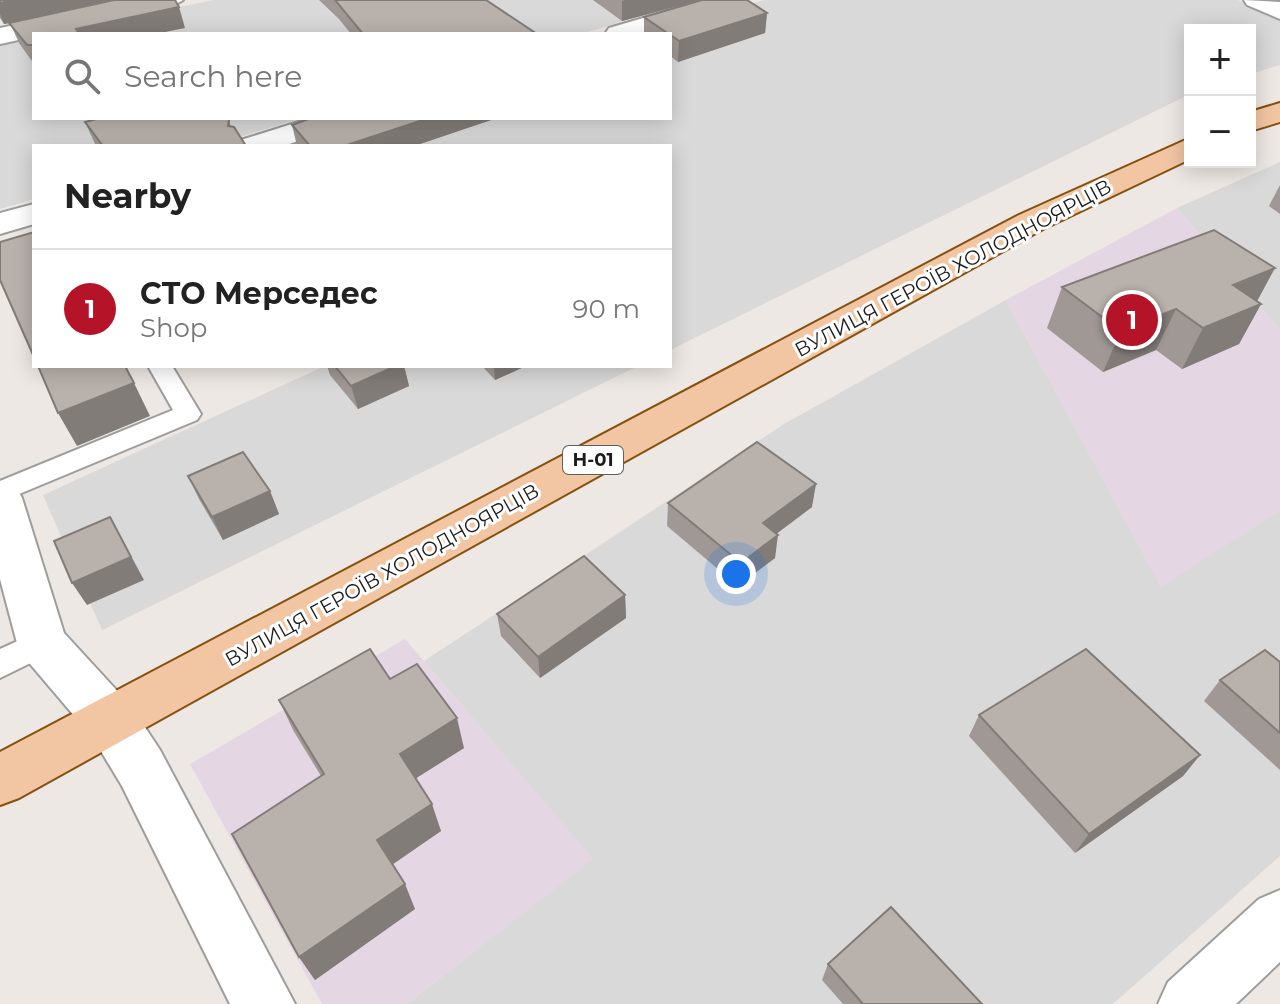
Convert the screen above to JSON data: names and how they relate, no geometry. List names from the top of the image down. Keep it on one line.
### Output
{"streets":{"main road":["ВУЛИЦЯ ГЕРОЇВ ХОЛОДНОЯРЦІВ","Н-01"]},"page":{"map_buttons":["+","−"],"search":"Search here","heading":"Nearby","list":[{"mark":"1","name":"СТО Мерседес","note":"Shop","value":"90 m"}],"pins":"1"}}
